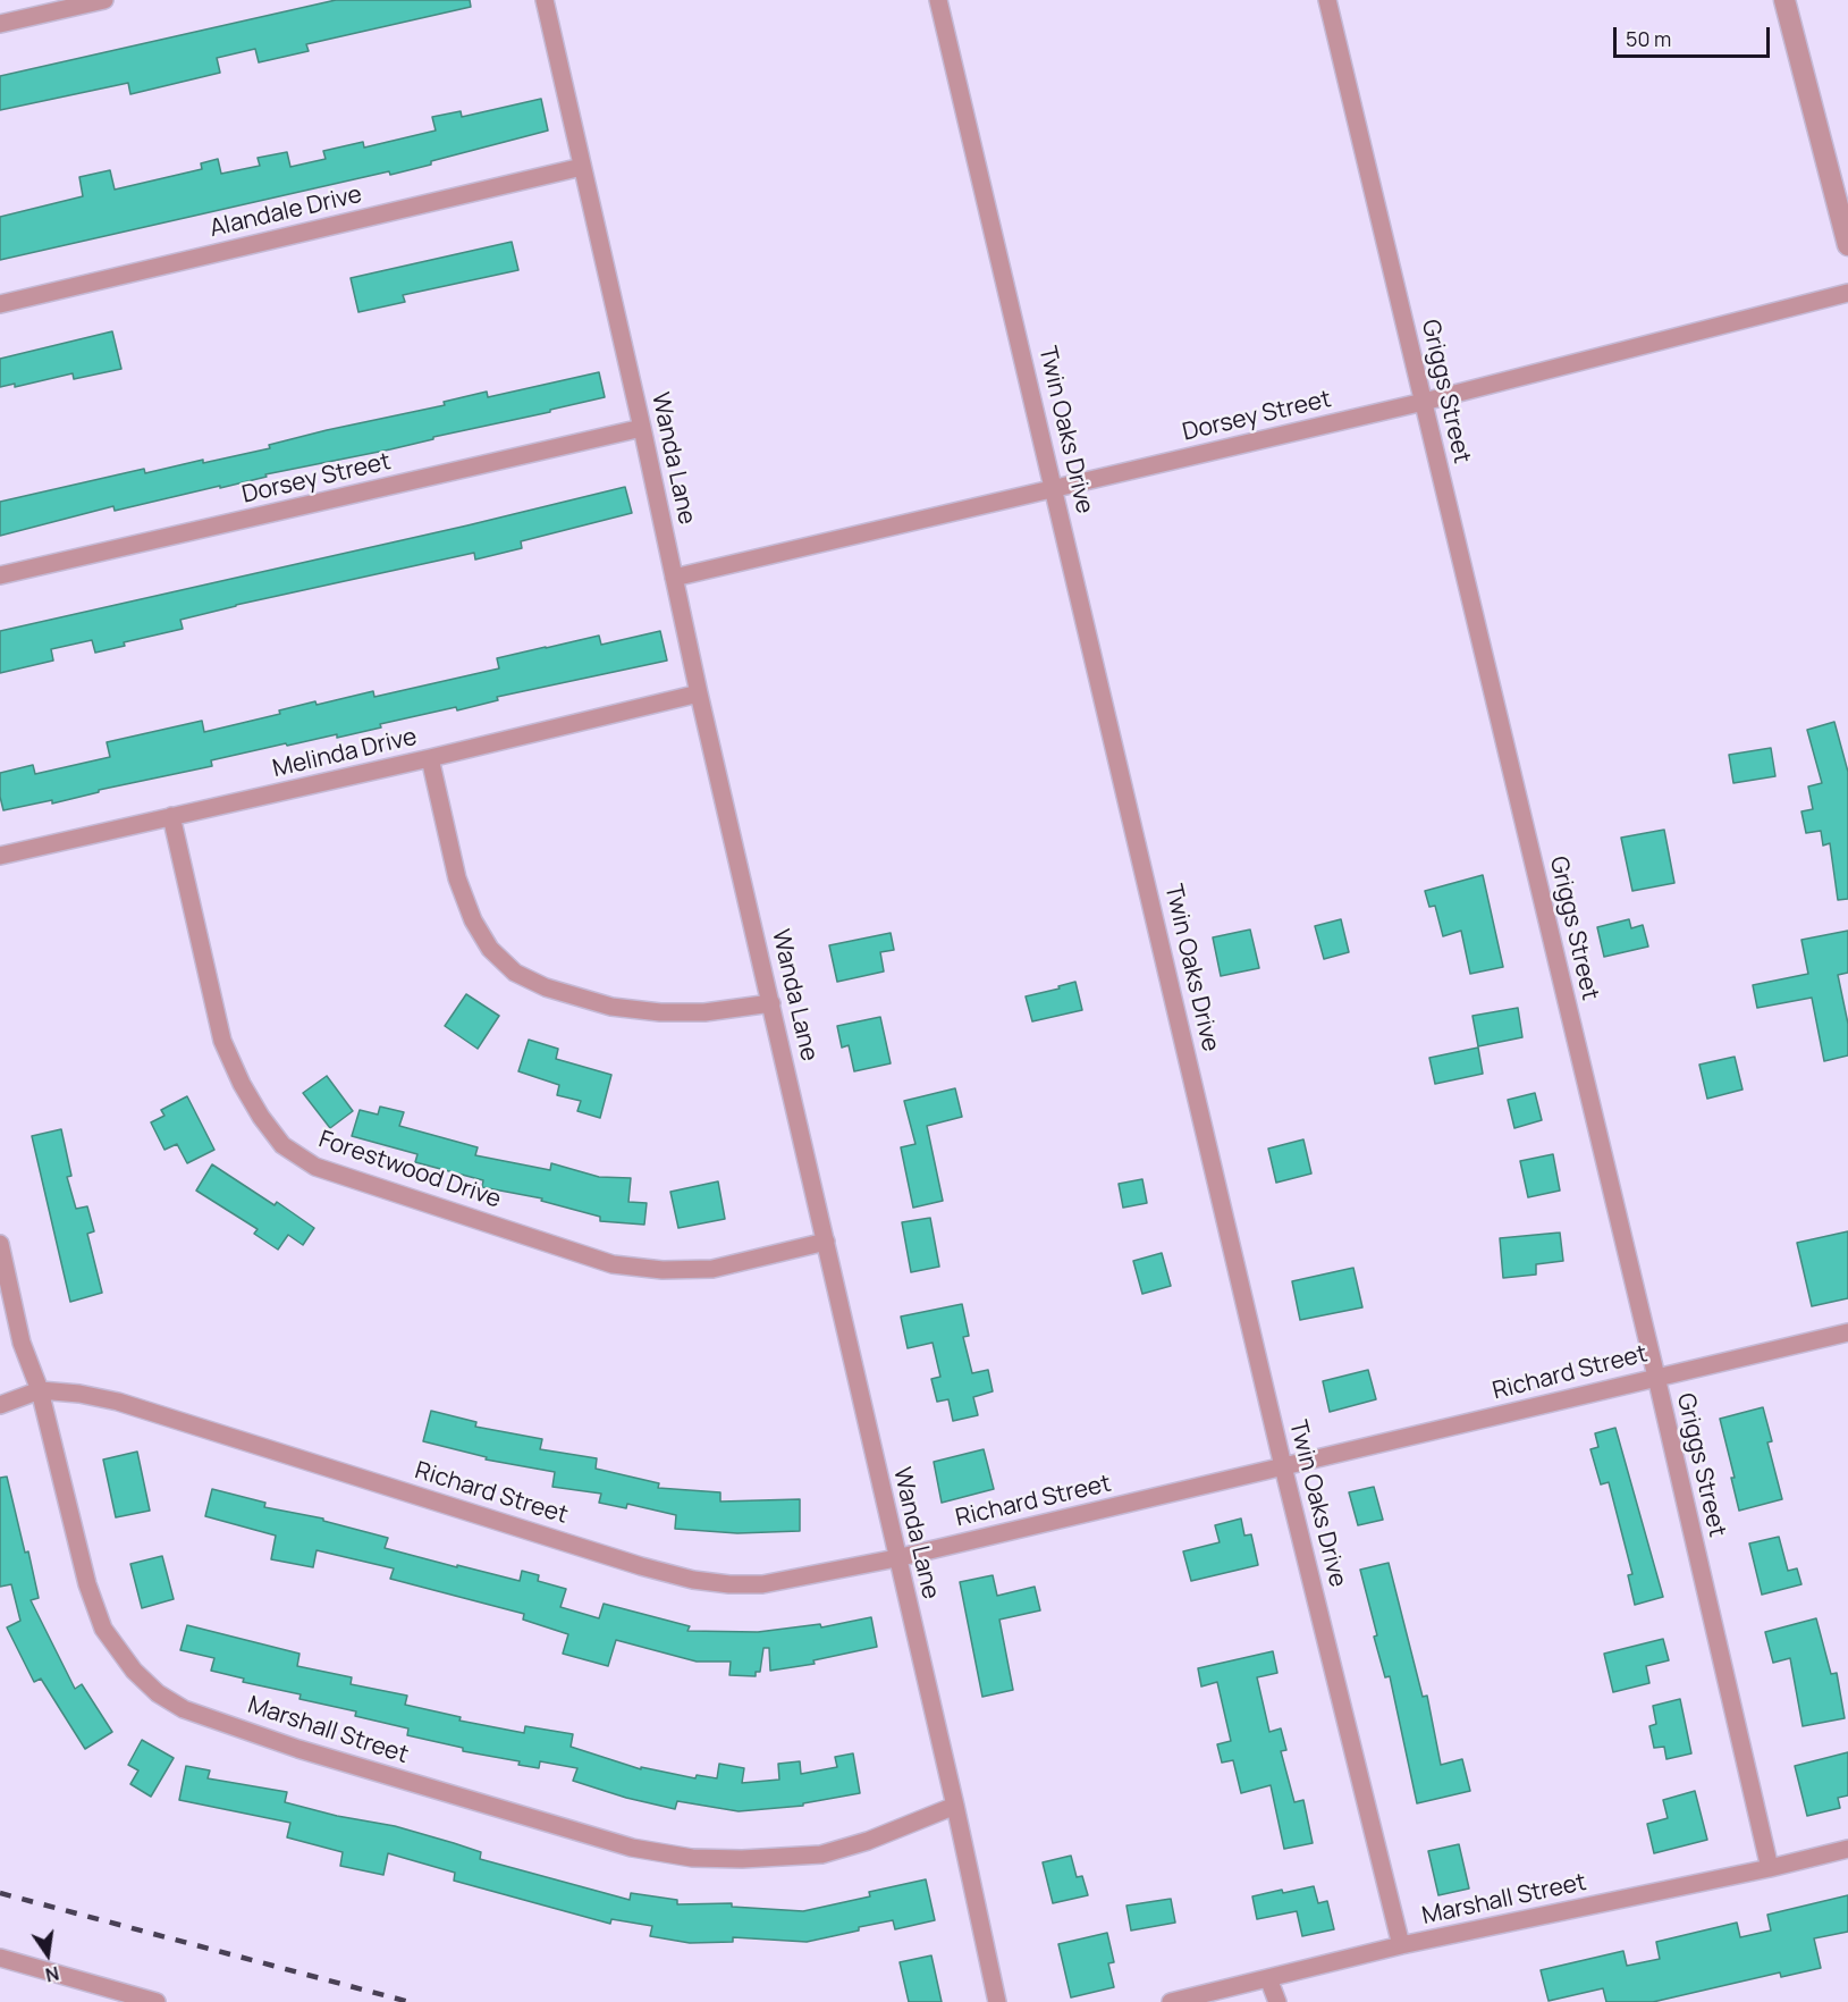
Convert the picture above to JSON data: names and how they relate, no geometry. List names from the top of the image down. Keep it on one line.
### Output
{"streets":{"street":["Alandale Drive","Griggs Street","Dorsey Street","Twin Oaks Drive","Wanda Lane","Melinda Drive","Forestwood Drive","Richard Street","Marshall Street"]},"crossings":[["Alandale Drive","Wanda Lane"],["Griggs Street","Dorsey Street"],["Griggs Street","Richard Street"],["Griggs Street","Marshall Street"],["Dorsey Street","Twin Oaks Drive"],["Dorsey Street","Wanda Lane"],["Twin Oaks Drive","Richard Street"],["Twin Oaks Drive","Marshall Street"],["Wanda Lane","Melinda Drive"],["Wanda Lane","Forestwood Drive"],["Wanda Lane","Richard Street"],["Wanda Lane","Marshall Street"],["Melinda Drive","Forestwood Drive"],["Richard Street","Marshall Street"]],"scale_bar":"50 m","north":"bottom"}
